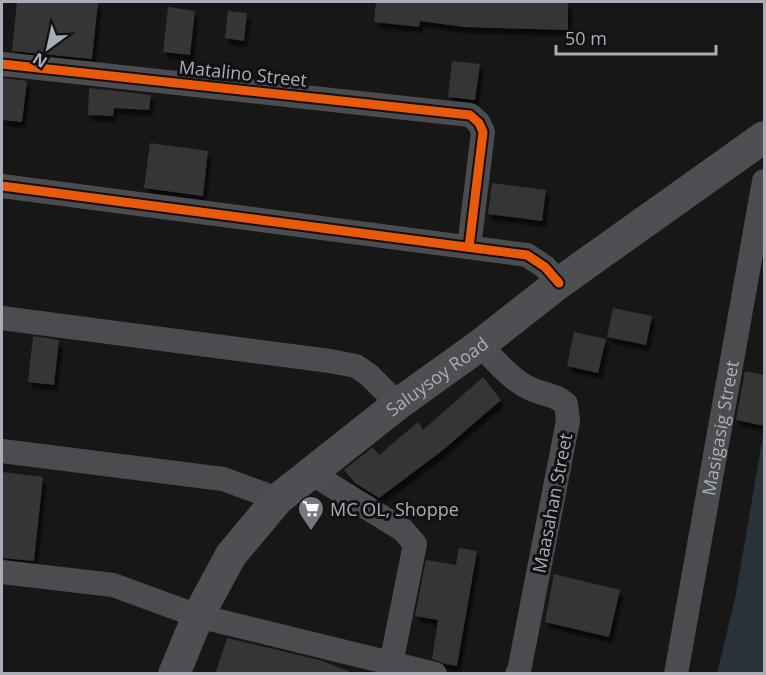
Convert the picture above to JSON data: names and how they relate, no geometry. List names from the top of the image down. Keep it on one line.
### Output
{"streets":{"main road":["Saluysoy Road"],"street":["Matalino Street","Masigasig Street","Maasahan Street"]},"crossings":[["Saluysoy Road","Maasahan Street"]],"places":{"supermarket":["MC OL, Shoppe"]},"scale_bar":"50 m","north":"bottom left"}
